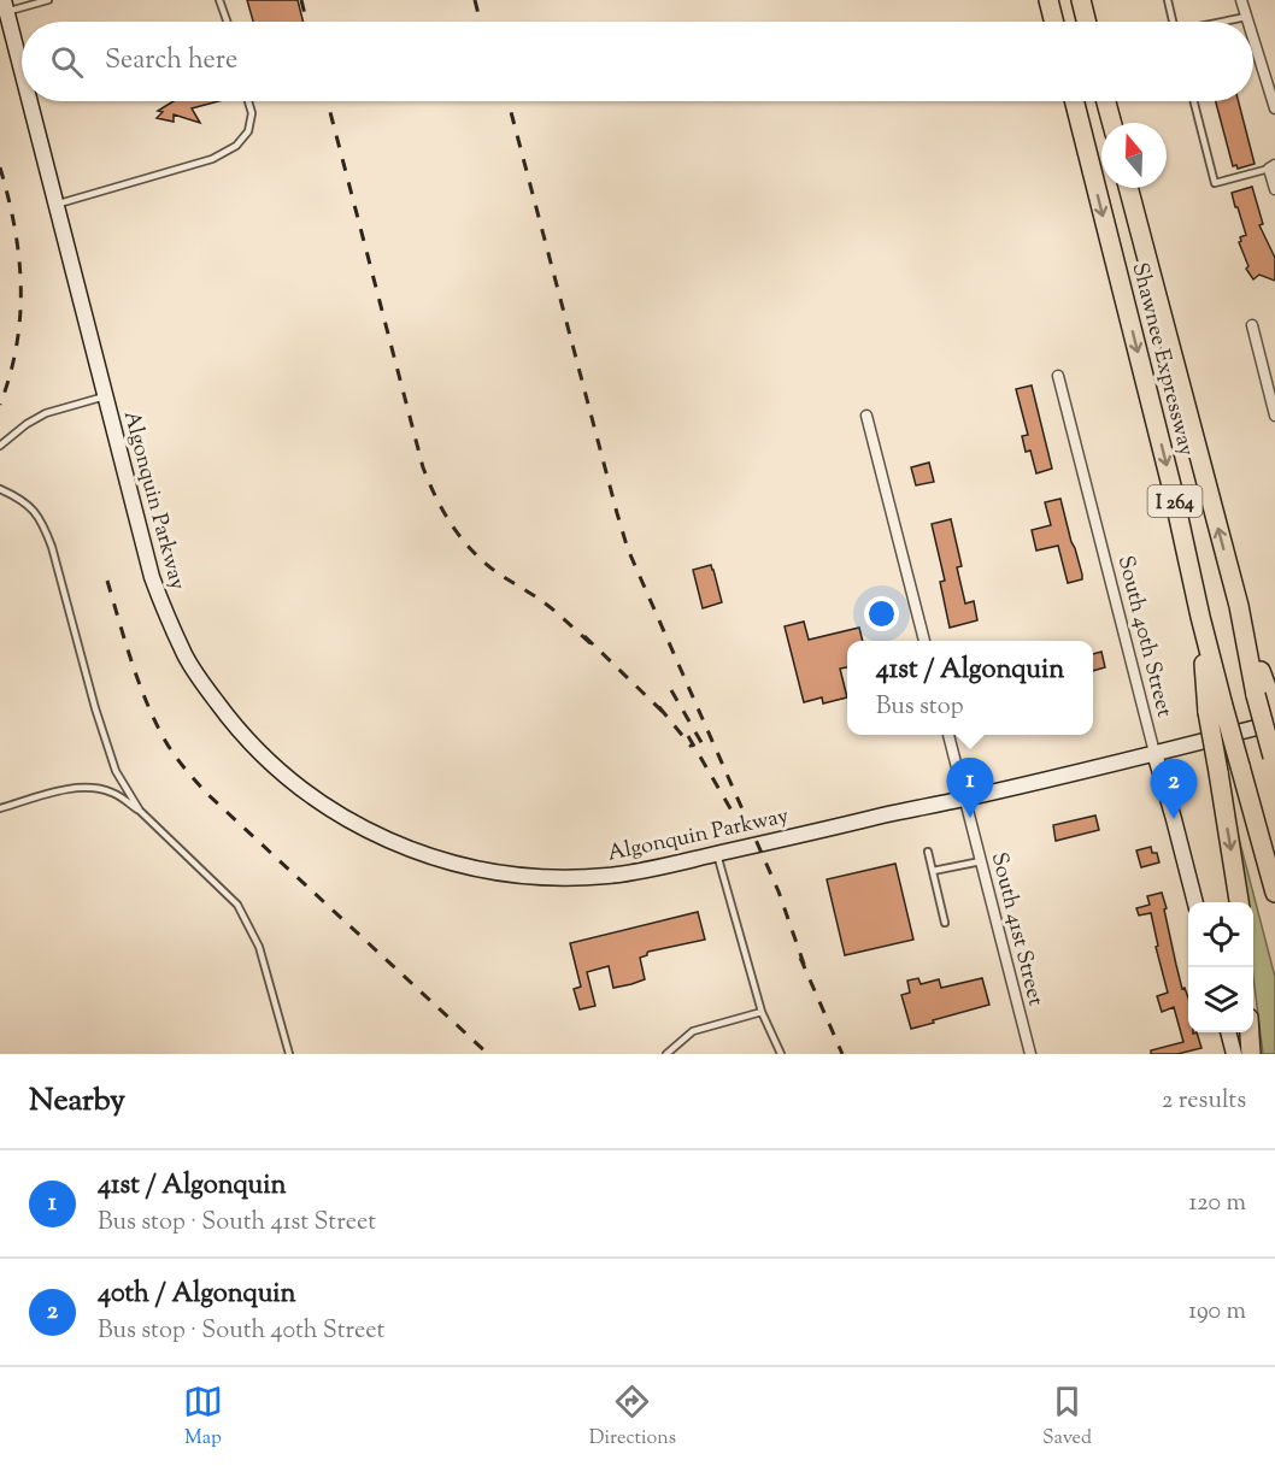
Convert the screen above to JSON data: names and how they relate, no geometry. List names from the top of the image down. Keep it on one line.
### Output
{"streets":{"highway":["Shawnee Expressway","I 264"],"street":["Algonquin Parkway","South 40th Street","South 41st Street"]},"crossings":[["Algonquin Parkway","South 40th Street"],["Algonquin Parkway","South 41st Street"]],"north":"top","page":{"search":"Search here","popup":["41st / Algonquin","Bus stop"],"pins":["1","2"],"heading":["Nearby","2 results"],"list":[{"mark":"1","name":"41st / Algonquin","note":"Bus stop · South 41st Street","value":"120 m"},{"mark":"2","name":"40th / Algonquin","note":"Bus stop · South 40th Street","value":"190 m"}],"nav":["Map","Directions","Saved"]}}
